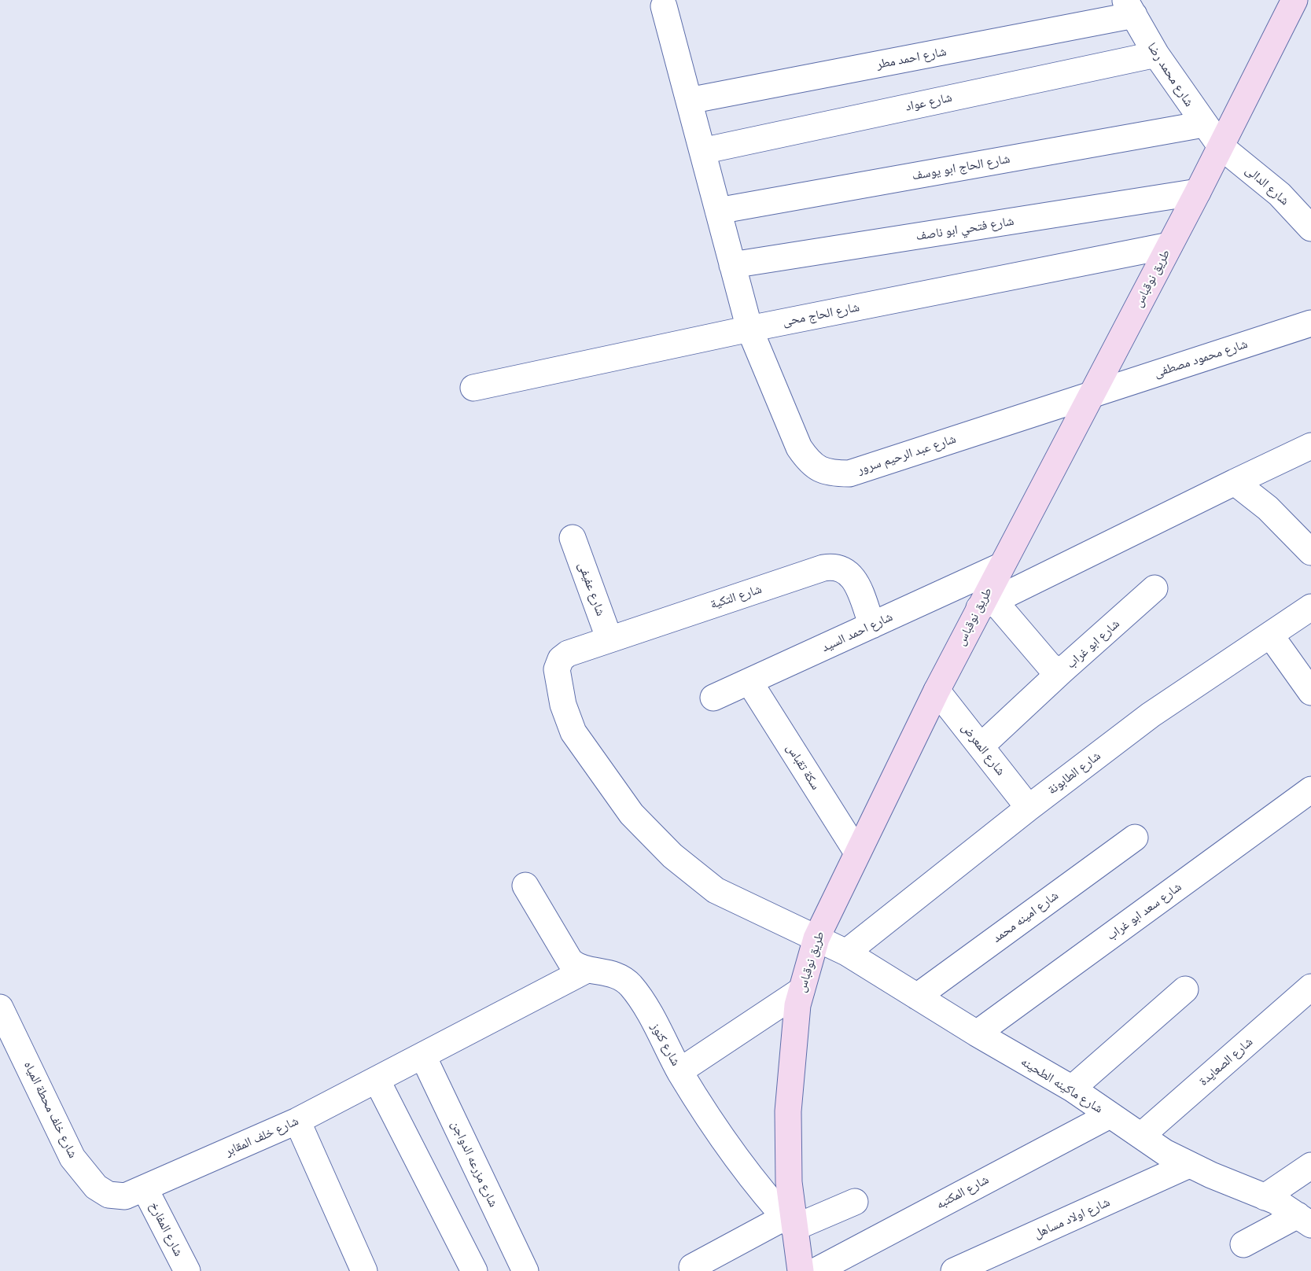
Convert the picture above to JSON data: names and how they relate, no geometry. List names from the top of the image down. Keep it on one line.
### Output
{"streets":{"street":["شارع احمد مطر","شارع محمد رضا","شارع عواد","شارع الحاج ابو يوسف","شارع الدالى","شارع فتحي ابو ناصف","طريق نوقباس","شارع الحاج محى","شارع محمود مصطفى","شارع عبد الرحيم سرور","شارع عفيفى","شارع التكية","شارع احمد السيد","شارع ابو غراب","شارع المعرض","سكة تقباس","شارع الطابونة","شارع سعد ابو غراب","شارع امينه محمد","شارع كنوز","شارع الصعايدة","شارع ماكينه الطحينه","شارع خلف محطة المياه","شارع خلف المقابر","شارع مزرعه الدواجن","شارع المكتبه","شارع اولاد مساهل","شارع المفارخ"]},"crossings":[["شارع احمد مطر","شارع محمد رضا"],["شارع محمد رضا","شارع عواد"],["شارع محمد رضا","شارع الحاج ابو يوسف"],["شارع محمد رضا","شارع الدالى"],["شارع محمد رضا","طريق نوقباس"],["شارع الدالى","طريق نوقباس"],["شارع فتحي ابو ناصف","طريق نوقباس"],["طريق نوقباس","شارع الحاج محى"],["طريق نوقباس","شارع محمود مصطفى"],["طريق نوقباس","شارع عبد الرحيم سرور"],["طريق نوقباس","شارع احمد السيد"],["طريق نوقباس","شارع ابو غراب"],["طريق نوقباس","شارع المعرض"],["طريق نوقباس","سكة تقباس"],["طريق نوقباس","شارع كنوز"],["طريق نوقباس","شارع ماكينه الطحينه"],["شارع الحاج محى","شارع عبد الرحيم سرور"],["شارع محمود مصطفى","شارع عبد الرحيم سرور"],["شارع عفيفى","شارع التكية"],["شارع التكية","شارع احمد السيد"],["شارع التكية","شارع ماكينه الطحينه"],["شارع احمد السيد","سكة تقباس"],["شارع المعرض","شارع الطابونة"],["شارع الطابونة","شارع ماكينه الطحينه"],["شارع سعد ابو غراب","شارع ماكينه الطحينه"],["شارع امينه محمد","شارع ماكينه الطحينه"],["شارع كنوز","شارع خلف المقابر"],["شارع الصعايدة","شارع ماكينه الطحينه"],["شارع ماكينه الطحينه","شارع المكتبه"],["شارع ماكينه الطحينه","شارع اولاد مساهل"],["شارع خلف محطة المياه","شارع خلف المقابر"],["شارع خلف محطة المياه","شارع المفارخ"],["شارع خلف المقابر","شارع مزرعه الدواجن"],["شارع خلف المقابر","شارع المفارخ"]]}
